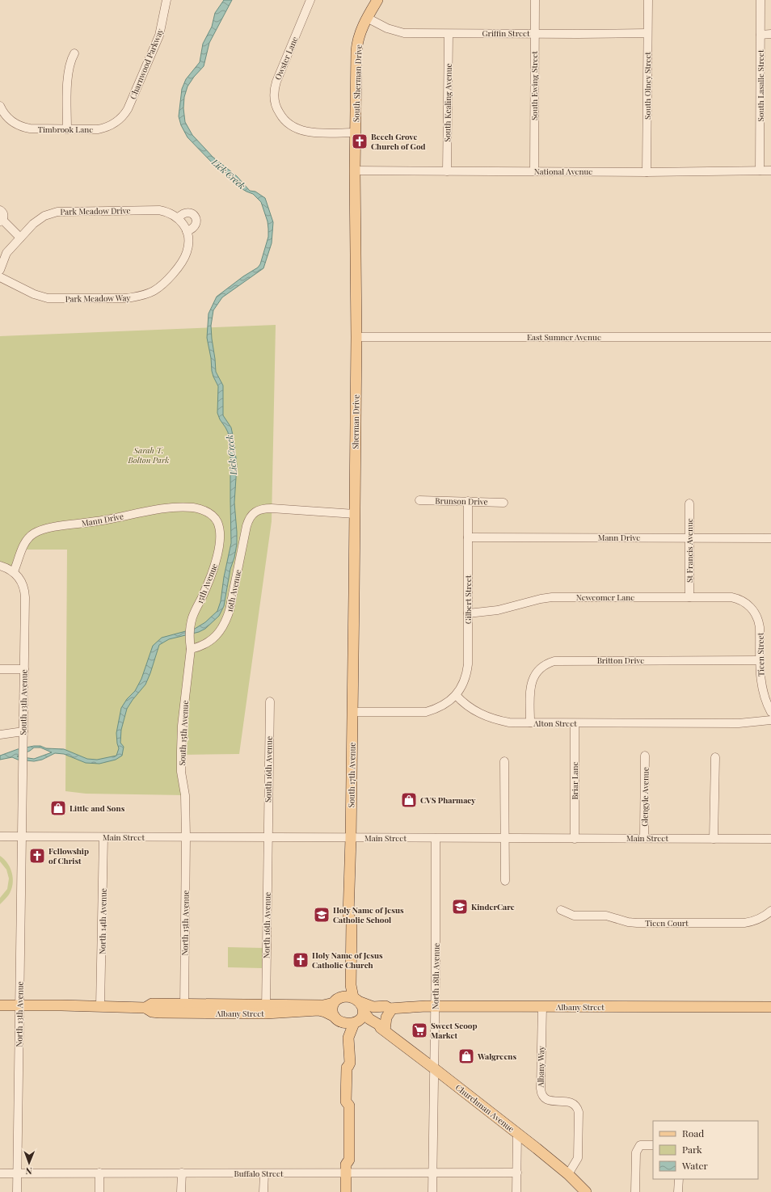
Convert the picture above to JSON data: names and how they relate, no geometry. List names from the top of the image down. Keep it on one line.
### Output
{"streets":{"main road":["South Sherman Drive","Sherman Drive","South 17th Avenue","Albany Street","Churchman Avenue"],"street":["Griffin Street","Owster Lane","Charnwood Parkway","South Ewing Street","South Olney Street","South Lasalle Street","South Kealing Avenue","Timbrook Lane","National Avenue","Park Meadow Drive","Park Meadow Way","East Sumner Avenue","Brunson Drive","Mann Drive","St Francis Avenue","15th Avenue","16th Avenue","Newcomer Lane","Gilbert Street","Ticen Street","Britton Drive","South 13th Avenue","Alton Street","South 15th Avenue","South 16th Avenue","Briar Lane","Glengyle Avenue","Main Street","North 14th Avenue","North 15th Avenue","Ticen Court","North 16th Avenue","North 18th Avenue","North 13th Avenue","Albany Way","Buffalo Street"]},"crossings":[["Griffin Street","South Sherman Drive"],["Griffin Street","South Ewing Street"],["Griffin Street","South Olney Street"],["Griffin Street","South Kealing Avenue"],["Owster Lane","South Sherman Drive"],["Owster Lane","Sherman Drive"],["Charnwood Parkway","Timbrook Lane"],["South Sherman Drive","Sherman Drive"],["South Ewing Street","National Avenue"],["South Olney Street","National Avenue"],["South Lasalle Street","National Avenue"],["South Kealing Avenue","National Avenue"],["National Avenue","Sherman Drive"],["Park Meadow Drive","Park Meadow Way"],["East Sumner Avenue","Sherman Drive"],["Sherman Drive","16th Avenue"],["Sherman Drive","South 17th Avenue"],["Brunson Drive","Gilbert Street"],["Mann Drive","St Francis Avenue"],["Mann Drive","15th Avenue"],["Mann Drive","Gilbert Street"],["Mann Drive","South 13th Avenue"],["St Francis Avenue","Newcomer Lane"],["15th Avenue","16th Avenue"],["15th Avenue","South 15th Avenue"],["16th Avenue","South 15th Avenue"],["Newcomer Lane","Gilbert Street"],["Newcomer Lane","Ticen Street"],["Gilbert Street","Alton Street"],["Ticen Street","Britton Drive"],["Britton Drive","Alton Street"],["South 13th Avenue","Main Street"],["South 13th Avenue","North 13th Avenue"],["Alton Street","Briar Lane"],["South 15th Avenue","Main Street"],["South 15th Avenue","North 15th Avenue"],["South 16th Avenue","Main Street"],["South 16th Avenue","North 16th Avenue"],["South 17th Avenue","Main Street"],["Briar Lane","Main Street"],["Glengyle Avenue","Main Street"],["Main Street","North 14th Avenue"],["Main Street","North 15th Avenue"],["Main Street","North 16th Avenue"],["Main Street","North 18th Avenue"],["Main Street","North 13th Avenue"],["North 14th Avenue","Albany Street"],["North 15th Avenue","Albany Street"],["North 16th Avenue","Albany Street"],["North 18th Avenue","Albany Street"],["North 18th Avenue","Churchman Avenue"],["North 18th Avenue","Buffalo Street"],["Albany Street","North 13th Avenue"],["Albany Street","Albany Way"],["Albany Street","Churchman Avenue"],["North 13th Avenue","Buffalo Street"],["Albany Way","Churchman Avenue"]],"water":["Lick Creek"],"parks":["Sarah T. Bolton Park"],"places":{"church":["Beech Grove Church of God","Fellowship of Christ","Holy Name of Jesus Catholic Church"],"shop":["CVS Pharmacy","Little and Sons","Walgreens"],"school or university":["KinderCare","Holy Name of Jesus Catholic School"],"supermarket":["Sweet Scoop Market"]},"legend":["Road","Park","Water"],"north":"bottom"}
